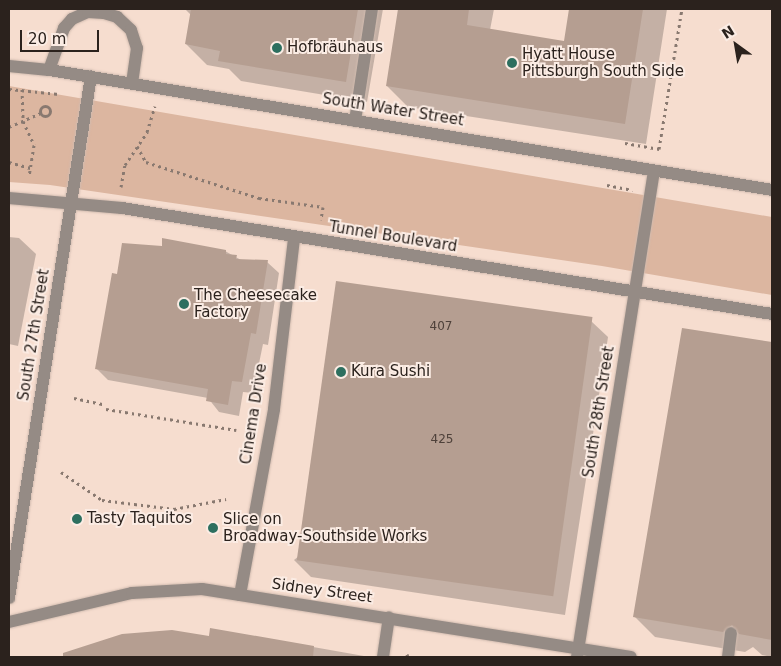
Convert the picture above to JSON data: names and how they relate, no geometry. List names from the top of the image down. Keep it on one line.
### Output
{"streets":{"street":["South Water Street","Tunnel Boulevard","South 27th Street","South 28th Street","Cinema Drive","Sidney Street"]},"crossings":[["South Water Street","South 27th Street"],["South Water Street","South 28th Street"],["Tunnel Boulevard","South 27th Street"],["Tunnel Boulevard","South 28th Street"],["Tunnel Boulevard","Cinema Drive"],["South 28th Street","Sidney Street"],["Cinema Drive","Sidney Street"]],"places":["Hofbräuhaus","Hyatt House Pittsburgh South Side","The Cheesecake Factory","Kura Sushi","Tasty Taquitos","Slice on Broadway-Southside Works"],"house_numbers":["407","425"],"scale_bar":"20 m","north":"top left"}
